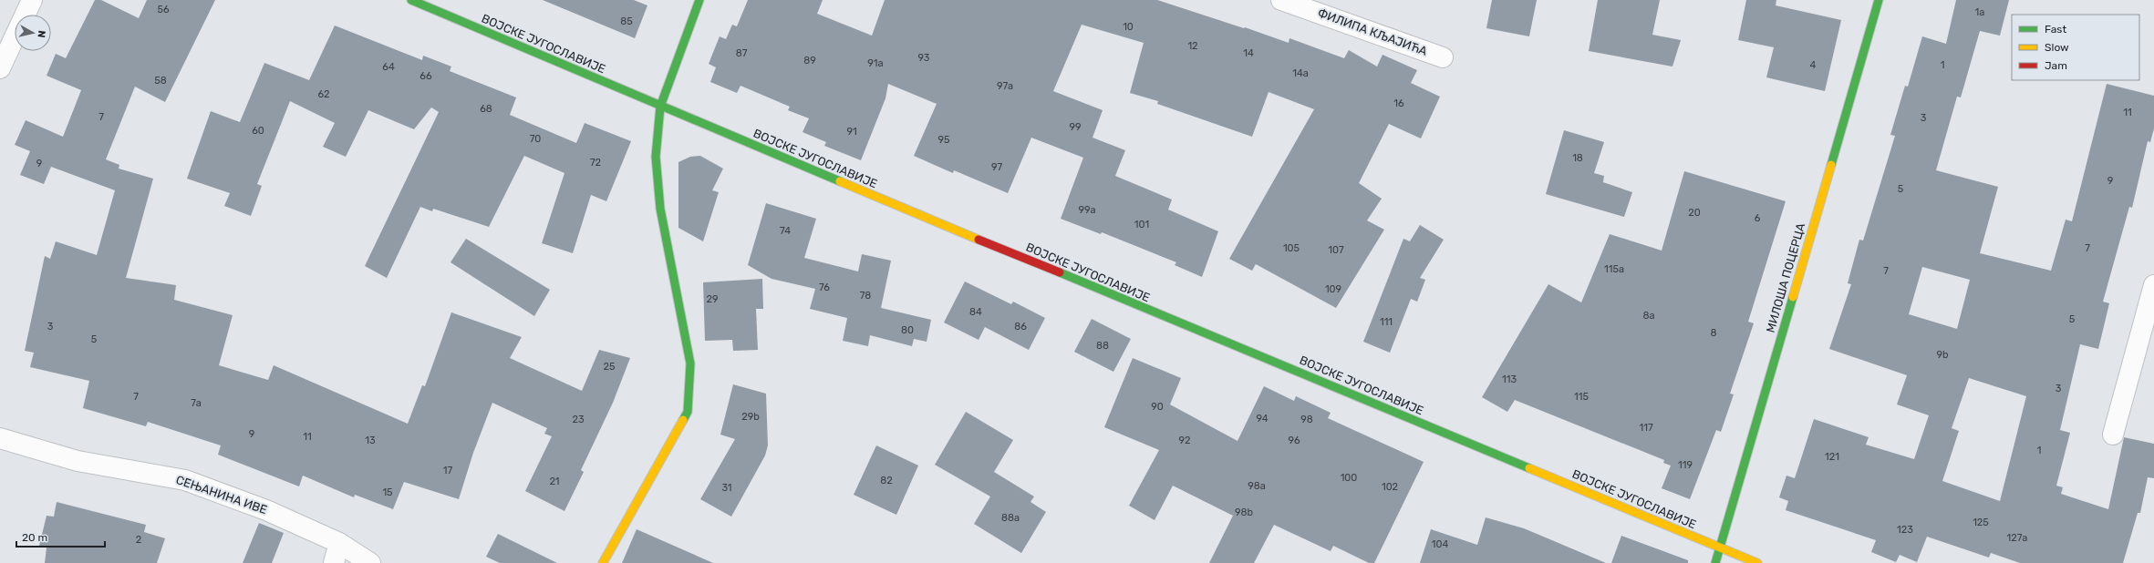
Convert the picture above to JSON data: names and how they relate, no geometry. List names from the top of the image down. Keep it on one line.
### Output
{"streets":{"main road":["ВОЈСКЕ ЈУГОСЛАВИЈЕ","МИЛОША ПОЦЕРЦА"],"street":["ФИЛИПА КЉАЈИЋА","СЕЊАНИНА ИВЕ"]},"crossings":[["ВОЈСКЕ ЈУГОСЛАВИЈЕ","МИЛОША ПОЦЕРЦА"]],"house_numbers":["56","1a","85","10","12","87","14","93","89","91a","4","1","64","14a","66","58","97a","62","16","68","11","7","3","99","60","91","70","95","18","72","9","97","9","5","99a","20","6","101","74","105","7","107","115a","7","76","109","78","29","84","8a","5","111","3","86","80","8","5","88","9b","25","113","3","7","115","7a","90","29b","94","23","98","117","9","11","13","92","96","1","121","119","17","100","82","21","98a","102","31","15","98b","88a","125","123","127a","2","104"],"legend":["Fast","Slow","Jam"],"scale_bar":"20 m","north":"right"}
